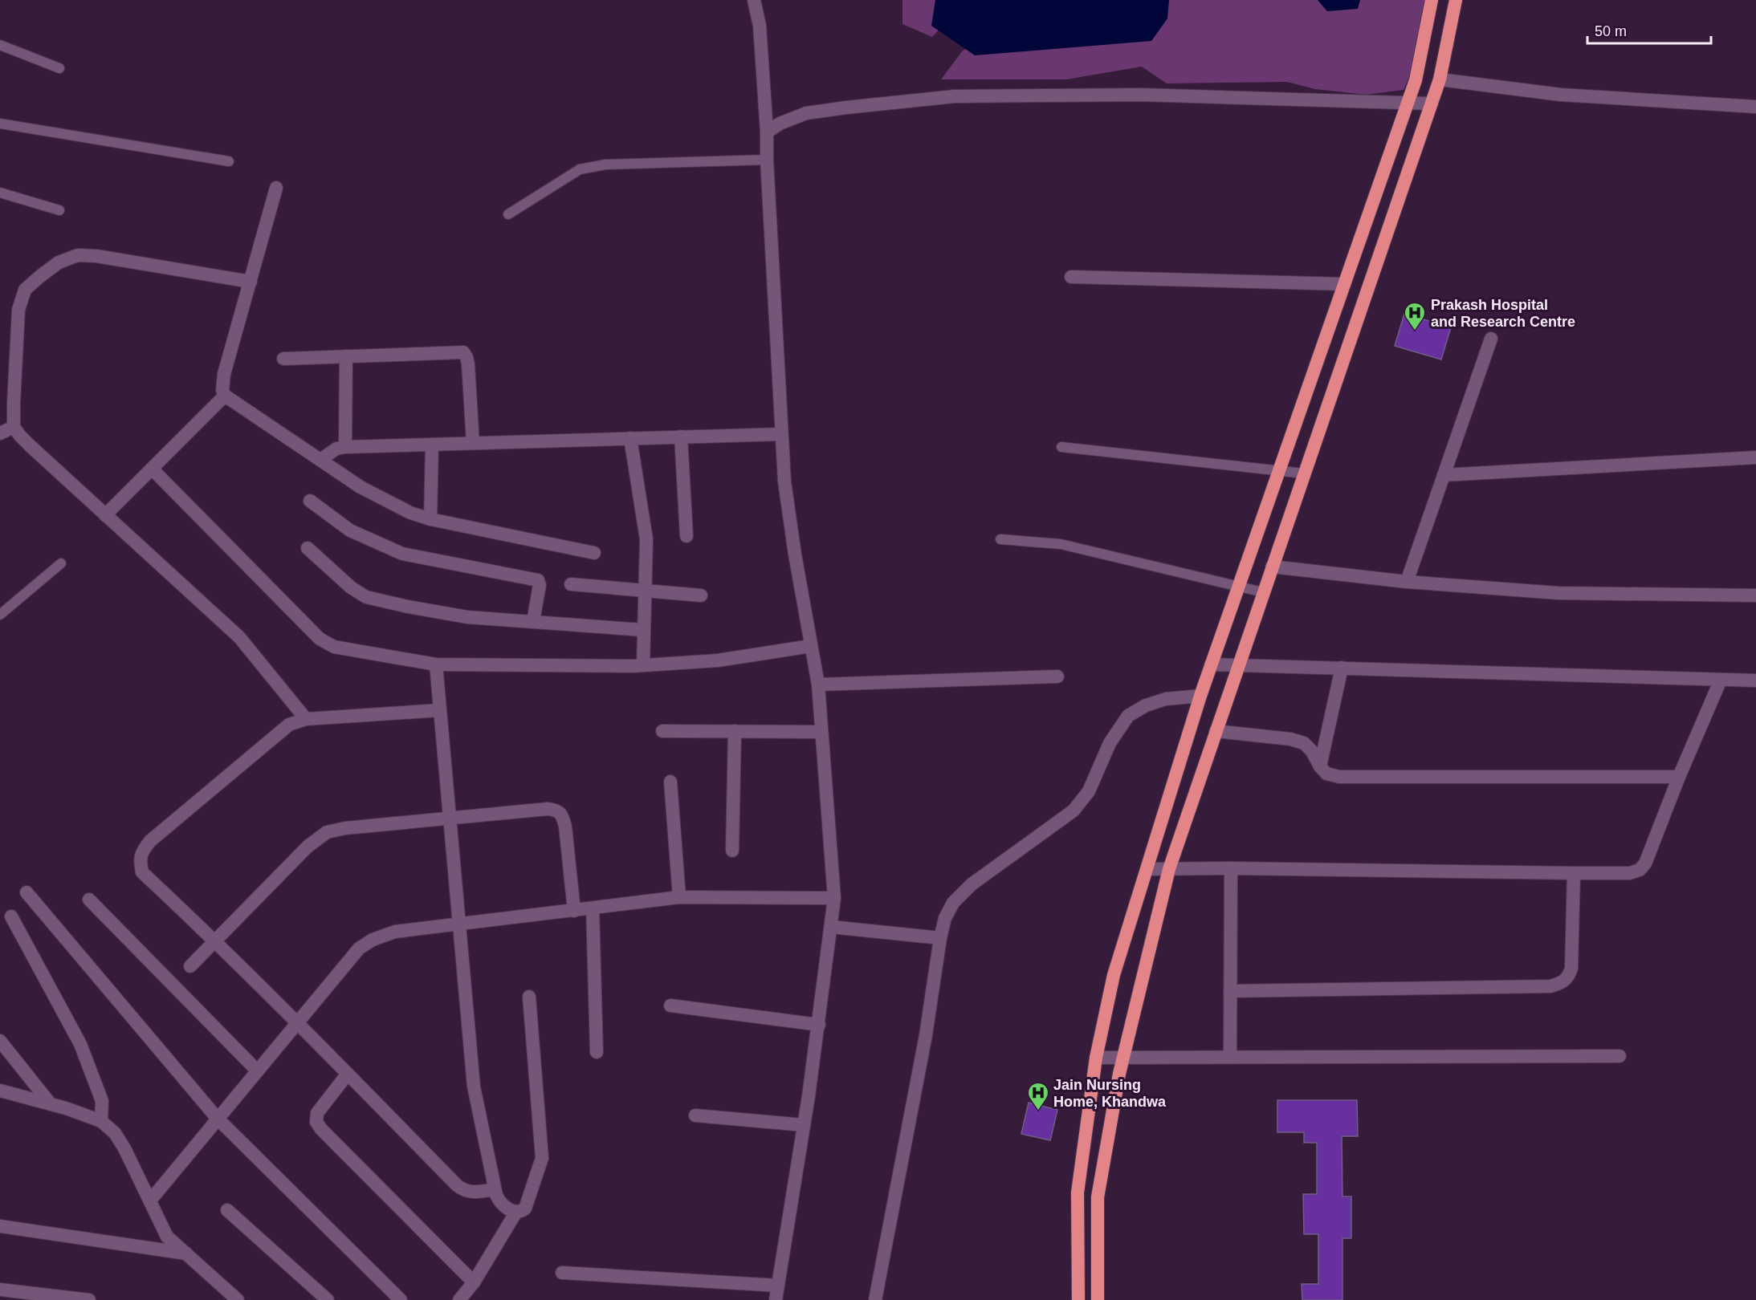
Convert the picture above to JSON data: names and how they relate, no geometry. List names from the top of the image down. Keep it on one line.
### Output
{"places":{"hospital":["Prakash Hospital and Research Centre","Jain Nursing Home, Khandwa"]},"scale_bar":"50 m"}
